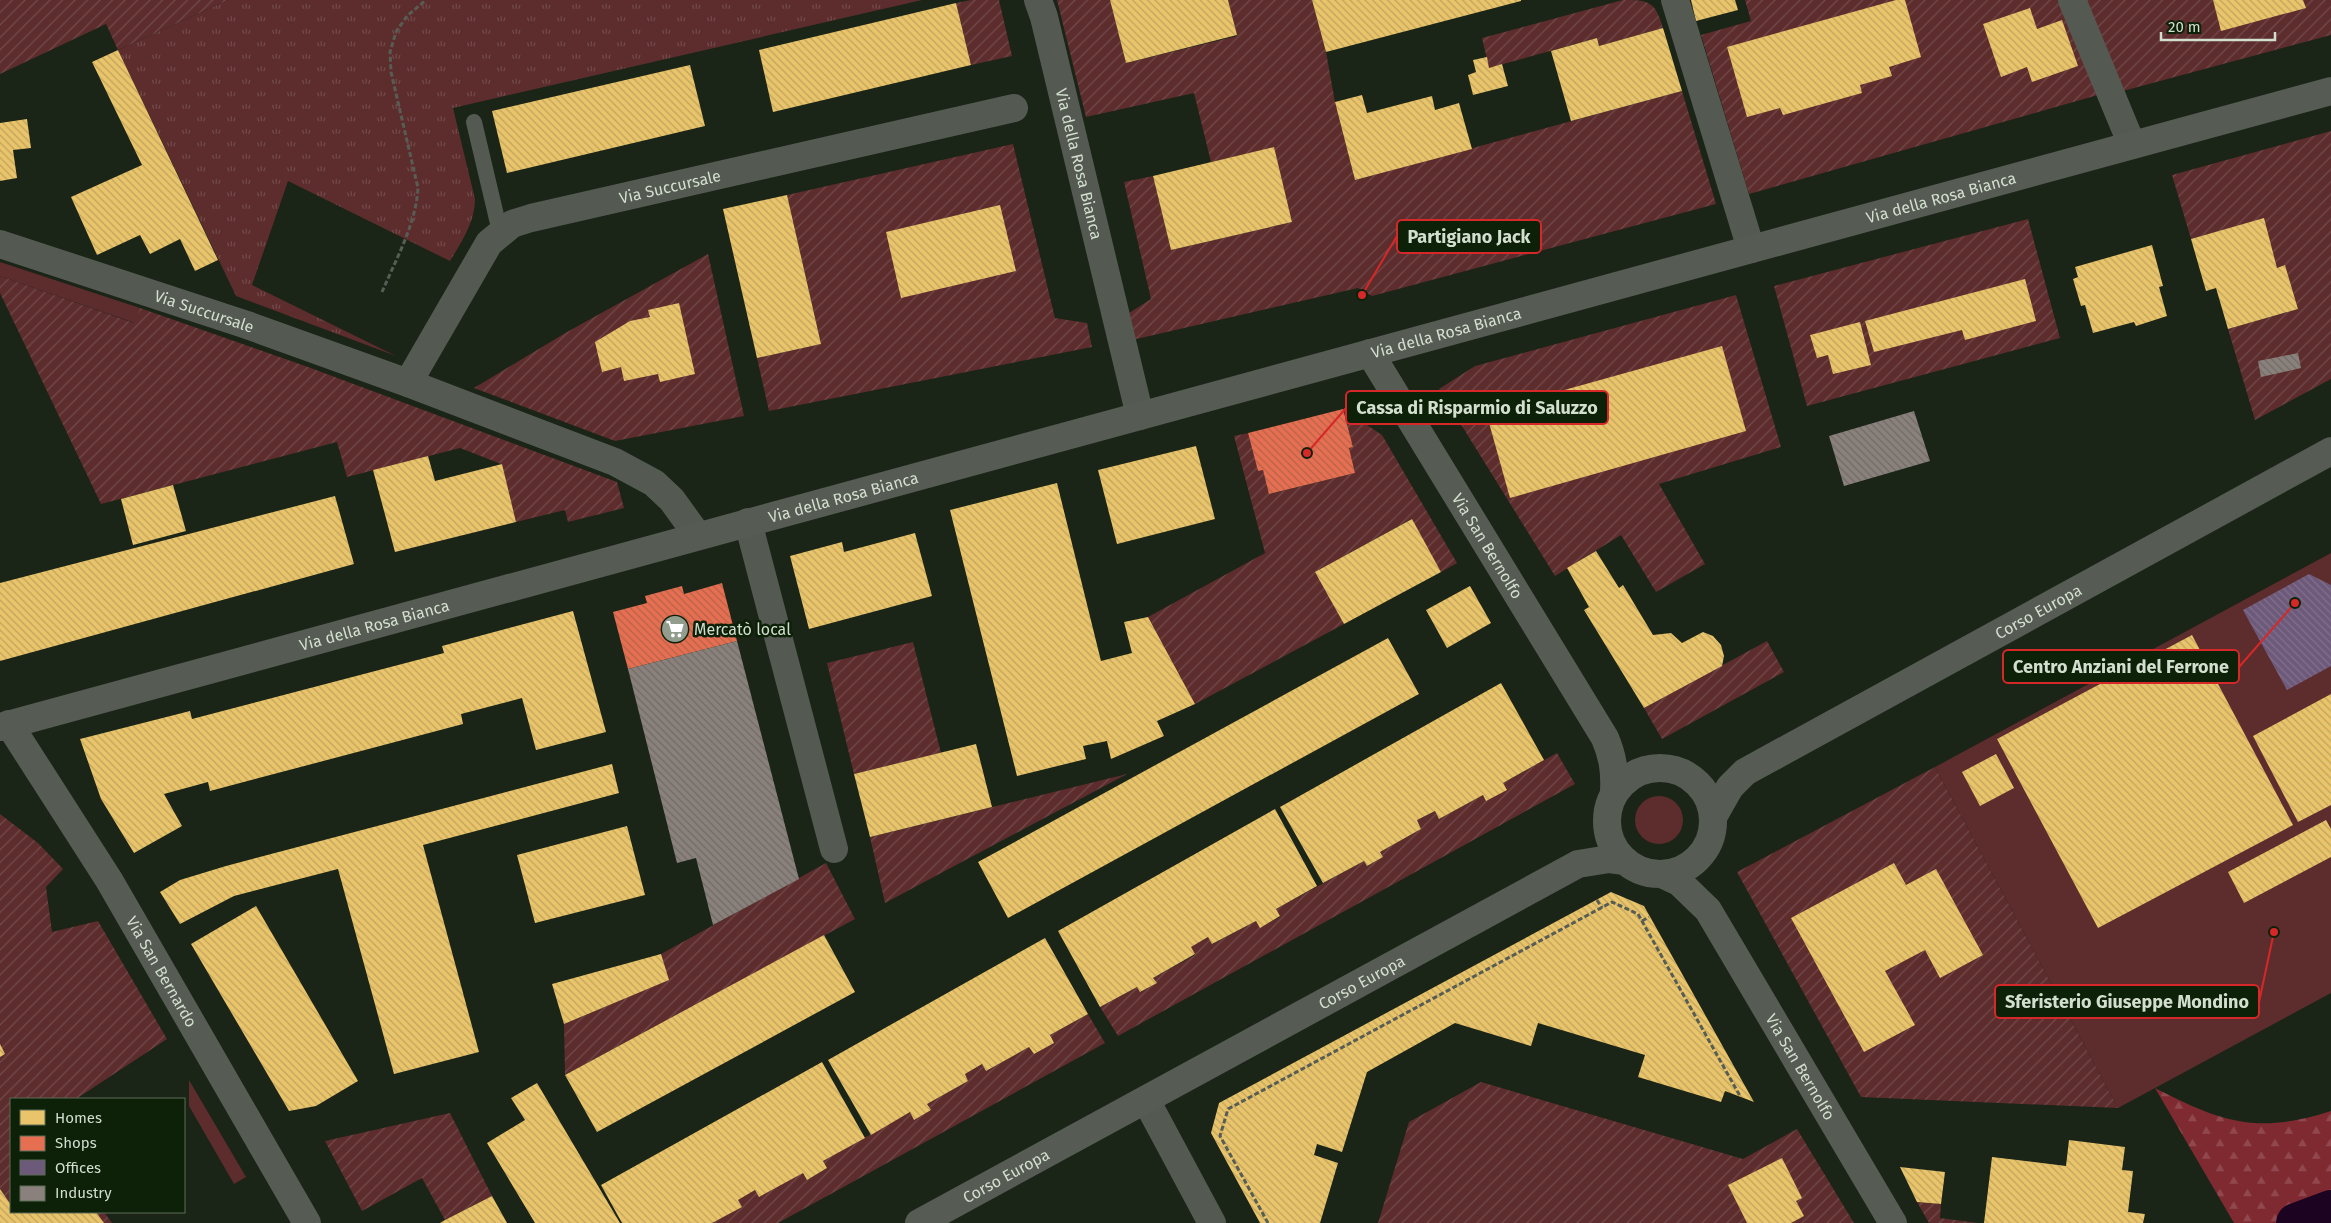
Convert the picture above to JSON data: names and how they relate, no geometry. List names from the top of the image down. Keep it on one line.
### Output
{"streets":{"street":["Via della Rosa Bianca","Via Succursale","Via San Bernolfo","Corso Europa","Via San Bernardo"]},"crossings":[["Via della Rosa Bianca","Via Succursale"],["Via della Rosa Bianca","Via San Bernolfo"],["Via della Rosa Bianca","Via San Bernardo"],["Via San Bernolfo","Corso Europa"]],"places":{"other":["Partigiano Jack","Cassa di Risparmio di Saluzzo","Centro Anziani del Ferrone","Sferisterio Giuseppe Mondino"],"supermarket":["Mercatò local"]},"legend":["Homes","Shops","Offices","Industry"],"scale_bar":"20 m"}
